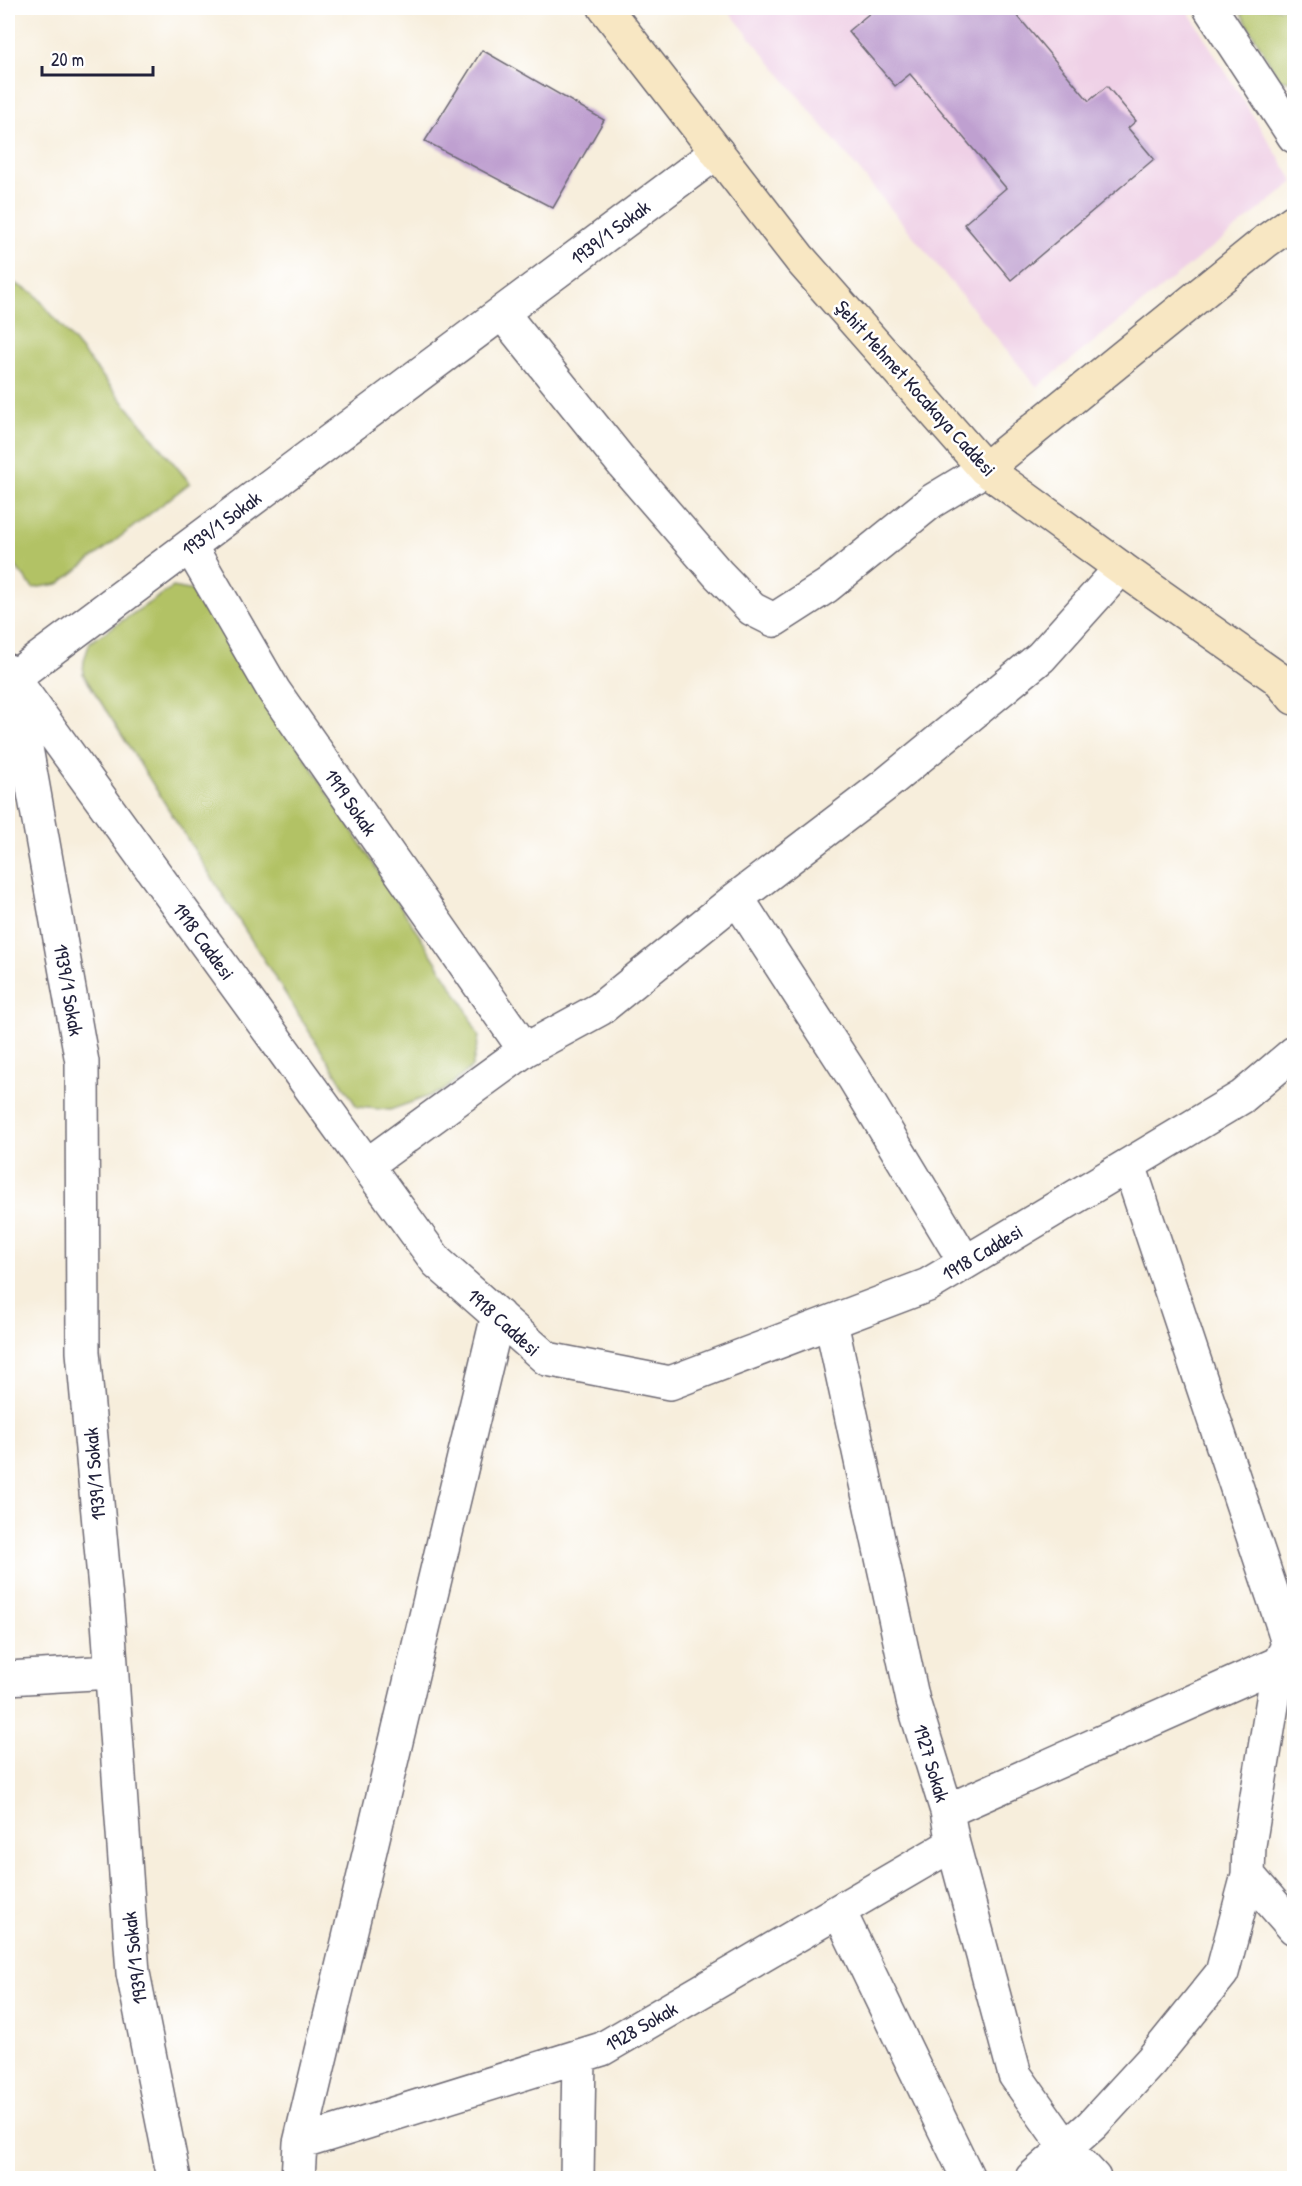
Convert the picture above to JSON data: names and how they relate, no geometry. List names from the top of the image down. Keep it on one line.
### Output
{"streets":{"street":["1939/1 Sokak","Şehit Mehmet Kocakaya Caddesi","1919 Sokak","1918 Caddesi","1927 Sokak","1928 Sokak"]},"crossings":[["1939/1 Sokak","Şehit Mehmet Kocakaya Caddesi"],["1939/1 Sokak","1919 Sokak"],["1939/1 Sokak","1918 Caddesi"],["1918 Caddesi","1927 Sokak"],["1927 Sokak","1928 Sokak"]],"scale_bar":"20 m"}
